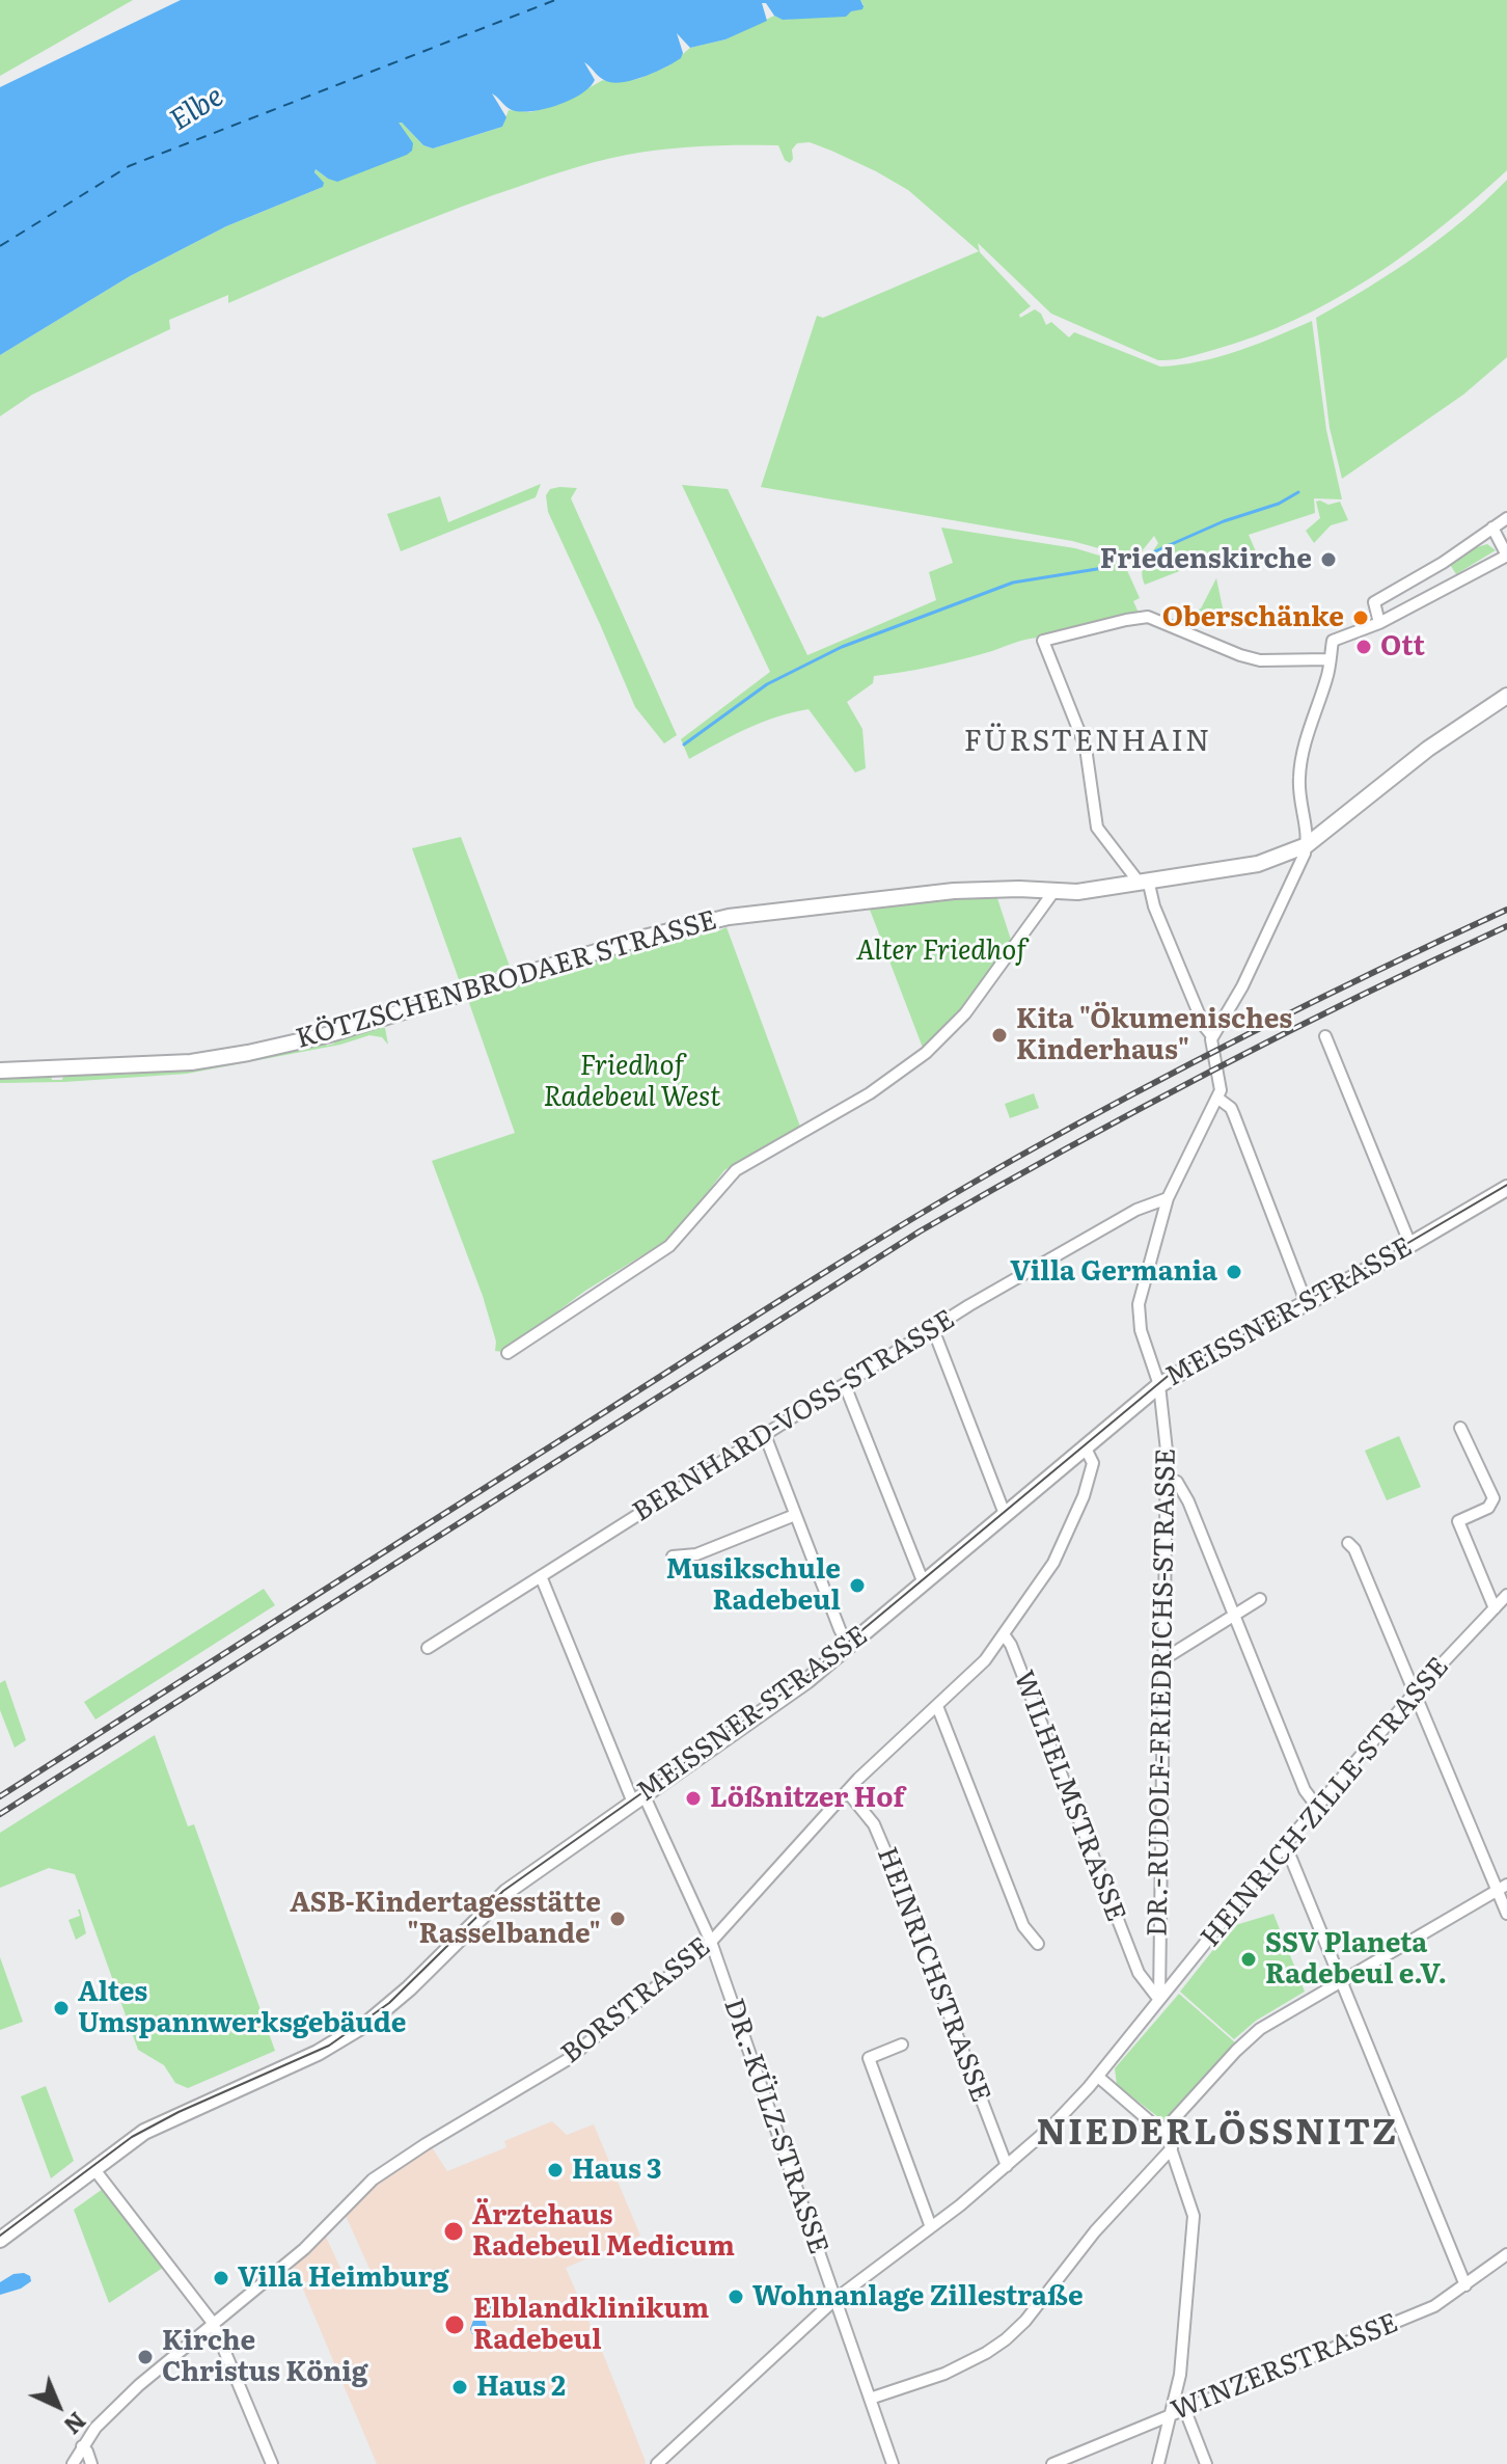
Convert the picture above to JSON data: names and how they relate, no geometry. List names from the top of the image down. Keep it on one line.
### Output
{"streets":{"main road":["KÖTZSCHENBRODAER STRASSE","MEISSNER STRASSE"],"street":["BERNHARD-VOSS-STRASSE","DR.-RUDOLF-FRIEDRICHS-STRASSE","WILHELMSTRASSE","HEINRICH-ZILLE-STRASSE","HEINRICHSTRASSE","BORSTRASSE","DR.-KÜLZ-STRASSE","WINZERSTRASSE"]},"crossings":[["MEISSNER STRASSE","DR.-RUDOLF-FRIEDRICHS-STRASSE"],["MEISSNER STRASSE","BORSTRASSE"],["MEISSNER STRASSE","DR.-KÜLZ-STRASSE"],["BERNHARD-VOSS-STRASSE","DR.-RUDOLF-FRIEDRICHS-STRASSE"],["BERNHARD-VOSS-STRASSE","DR.-KÜLZ-STRASSE"],["DR.-RUDOLF-FRIEDRICHS-STRASSE","WILHELMSTRASSE"],["DR.-RUDOLF-FRIEDRICHS-STRASSE","HEINRICH-ZILLE-STRASSE"],["WILHELMSTRASSE","HEINRICH-ZILLE-STRASSE"],["WILHELMSTRASSE","BORSTRASSE"],["HEINRICHSTRASSE","BORSTRASSE"],["BORSTRASSE","DR.-KÜLZ-STRASSE"]],"districts":["FÜRSTENHAIN","NIEDERLÖSSNITZ"],"water":["Elbe"],"parks":["Alter Friedhof","Friedhof Radebeul West"],"places":["Friedenskirche","Oberschänke","Ott","Kita \"Ökumenisches Kinderhaus\"","Villa Germania","Musikschule Radebeul","Lößnitzer Hof","ASB-Kindertagesstätte \"Rasselbande\"","SSV Planeta Radebeul e.V.","Altes Umspannwerksgebäude","Haus 3","Ärztehaus Radebeul Medicum","Villa Heimburg","Wohnanlage Zillestraße","Elblandklinikum Radebeul","Kirche Christus König","Haus 2"],"north":"bottom right"}
